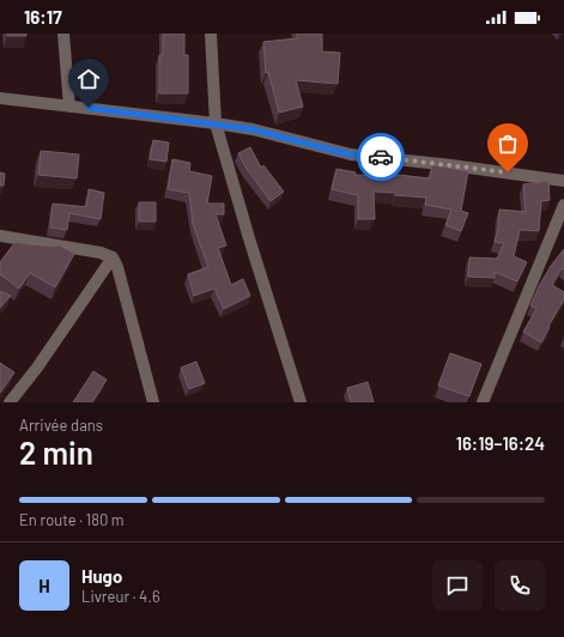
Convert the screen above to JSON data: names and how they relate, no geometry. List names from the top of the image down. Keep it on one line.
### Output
{"page":{"status":"16:17","heading":["2 min","Arrivée dans","16:19–16:24"],"panel":["Hugo","Livreur · 4.6"],"bar":"En route · 180 m","round":"H"}}
